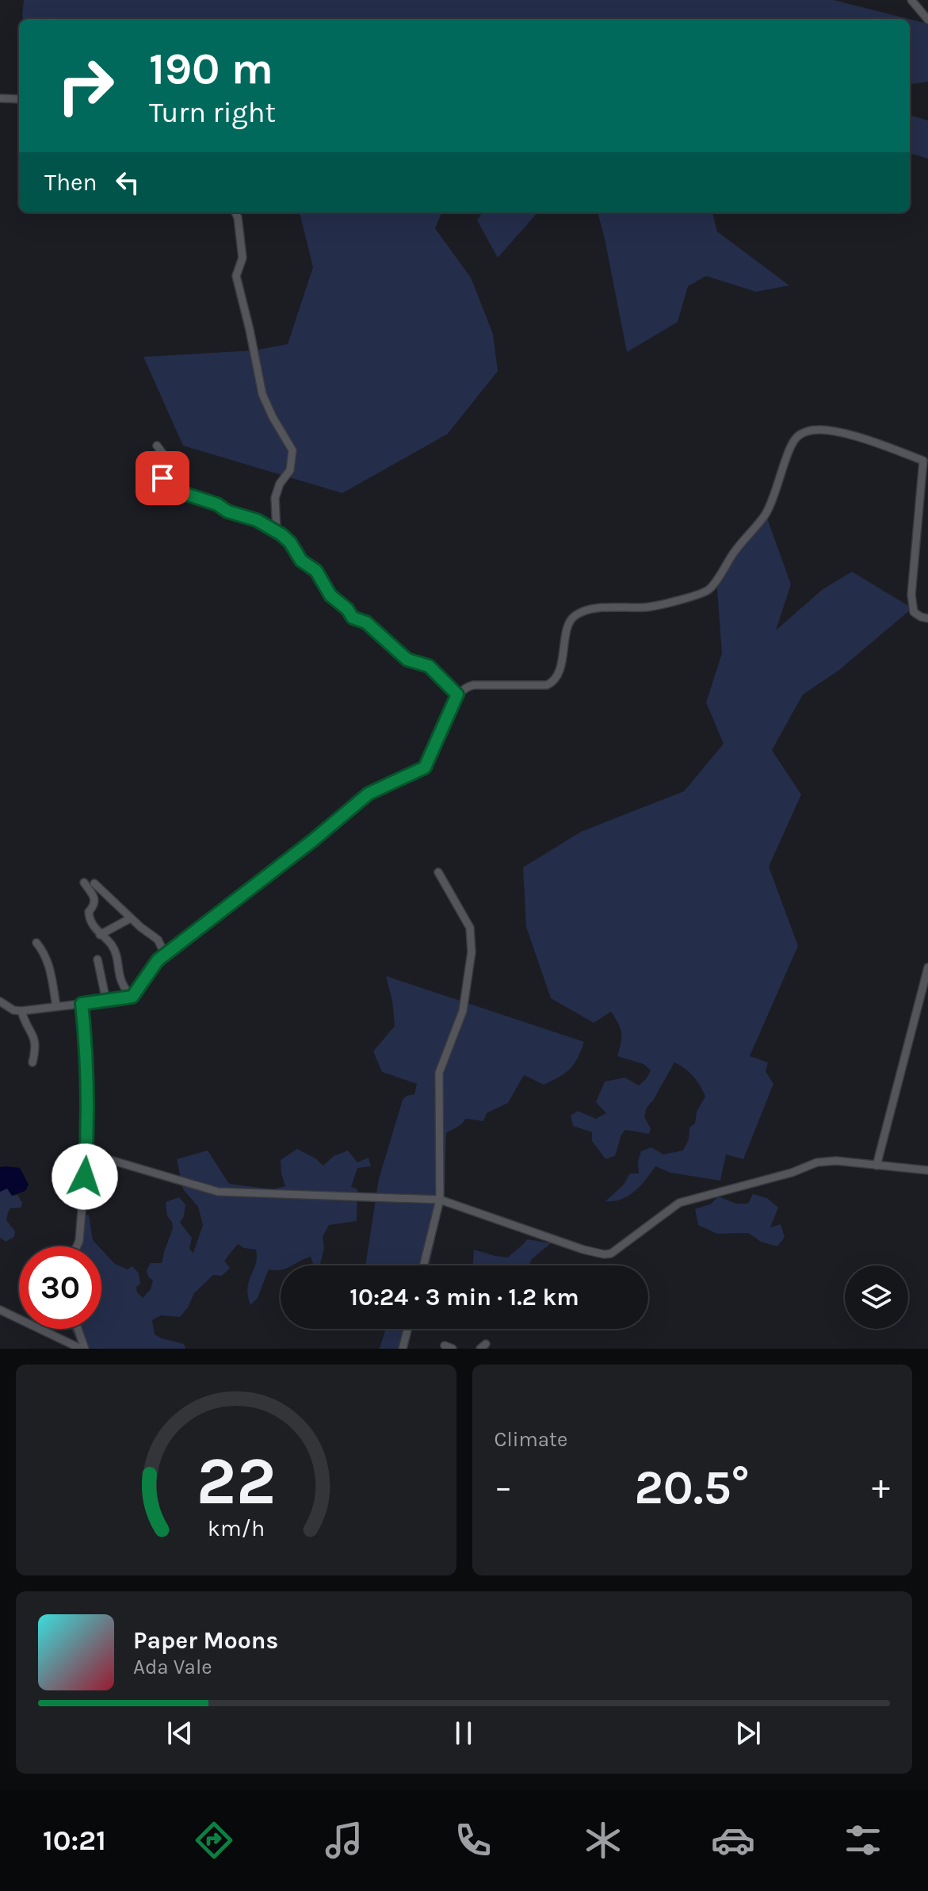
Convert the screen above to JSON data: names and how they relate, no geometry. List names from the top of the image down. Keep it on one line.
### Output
{"page":{"turn":["190 m","Turn right"],"then":"Then","limit":"30","trip":"10:24 · 3 min · 1.2 km","tile":"Climate","heat":["−","20.5°","+"],"song":["Paper Moons","Ada Vale"],"tabs":"10:21","gauge":["22","km/h"]}}
